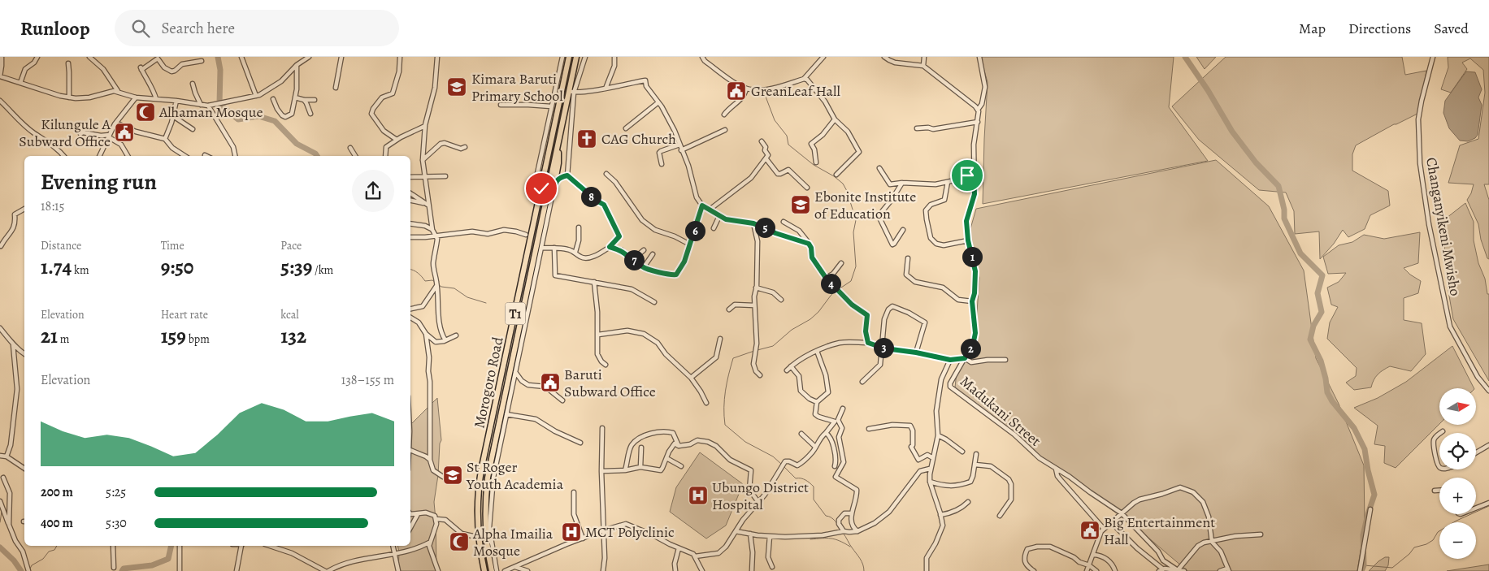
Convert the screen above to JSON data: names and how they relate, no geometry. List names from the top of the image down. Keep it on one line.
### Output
{"streets":{"highway":["T1","Morogoro Road"],"street":["Changanyikeni Mwisho","Madukani Street"]},"places":{"school or university":["Kimara Baruti Primary School","Ebonite Institute of Education","St Roger Youth Academia"],"public building":["GreanLeaf Hall","Kilungule A Subward Office","Baruti Subward Office","Big Entertainment Hall"],"mosque":["Alhaman Mosque","Alpha Imailia Mosque"],"church":["CAG Church"],"hospital":["Ubungo District Hospital","MCT Polyclinic"]},"north":"right","page":{"header":"Runloop","search":"Search here","nav":["Map","Directions","Saved"],"heading":["Evening run","18:15"],"pins":["8","5","6","1","7","4","3","2"],"stats":[["Distance","1.74 km"],["Time","9:50"],["Pace","5:39 /km"],["Elevation","21 m"],["Heart rate","159 bpm"],["kcal","132"]],"chart":["Elevation","138–155 m"],"map_buttons":["+","−"],"list":[{"name":"200 m","note":"5:25"},{"name":"400 m","note":"5:30"}]}}
